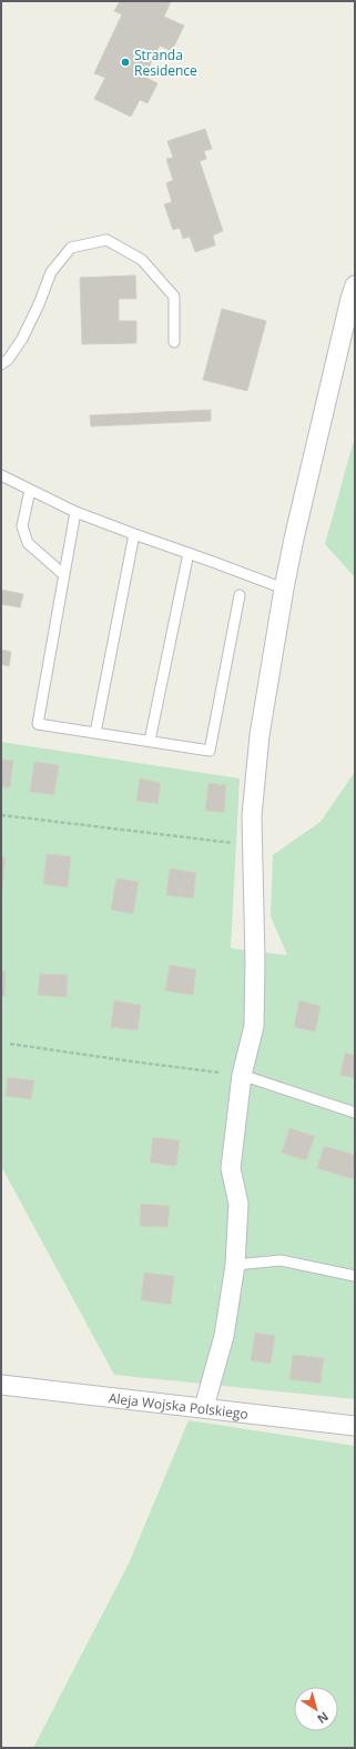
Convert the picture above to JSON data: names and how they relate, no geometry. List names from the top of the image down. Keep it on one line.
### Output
{"streets":{"street":["Aleja Wojska Polskiego"]},"places":["Stranda Residence"],"north":"bottom right"}
